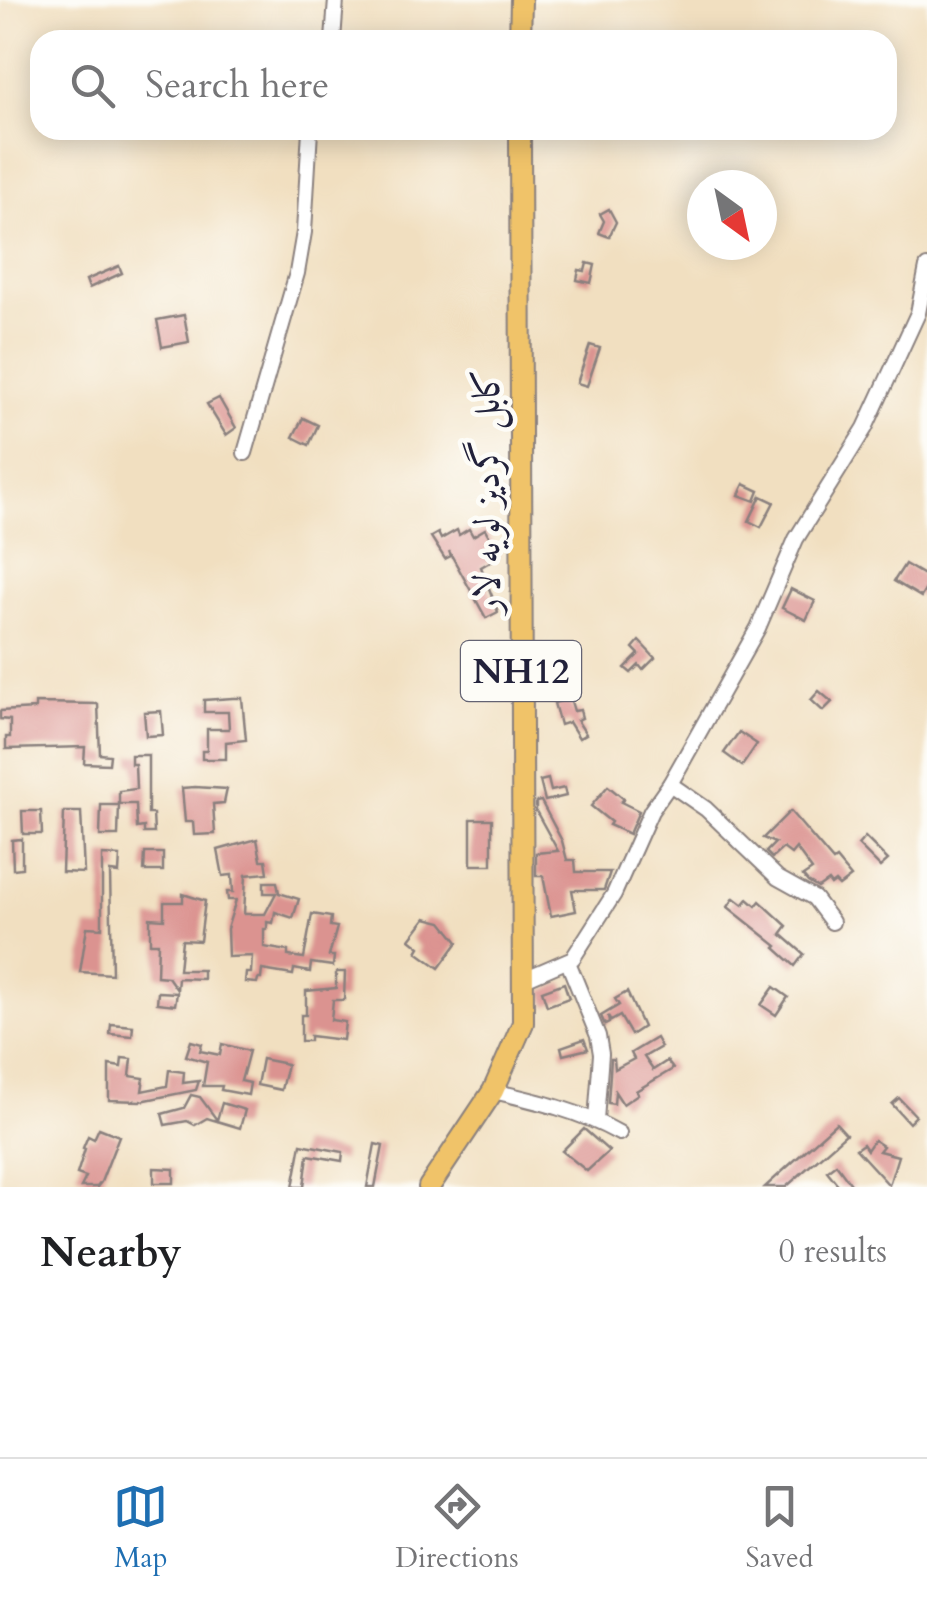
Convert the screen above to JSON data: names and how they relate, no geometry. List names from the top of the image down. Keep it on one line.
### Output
{"streets":{"highway":["کابل گردیز لویه لار","NH12"]},"north":"bottom right","page":{"search":"Search here","heading":["Nearby","0 results"],"nav":["Map","Directions","Saved"]}}
